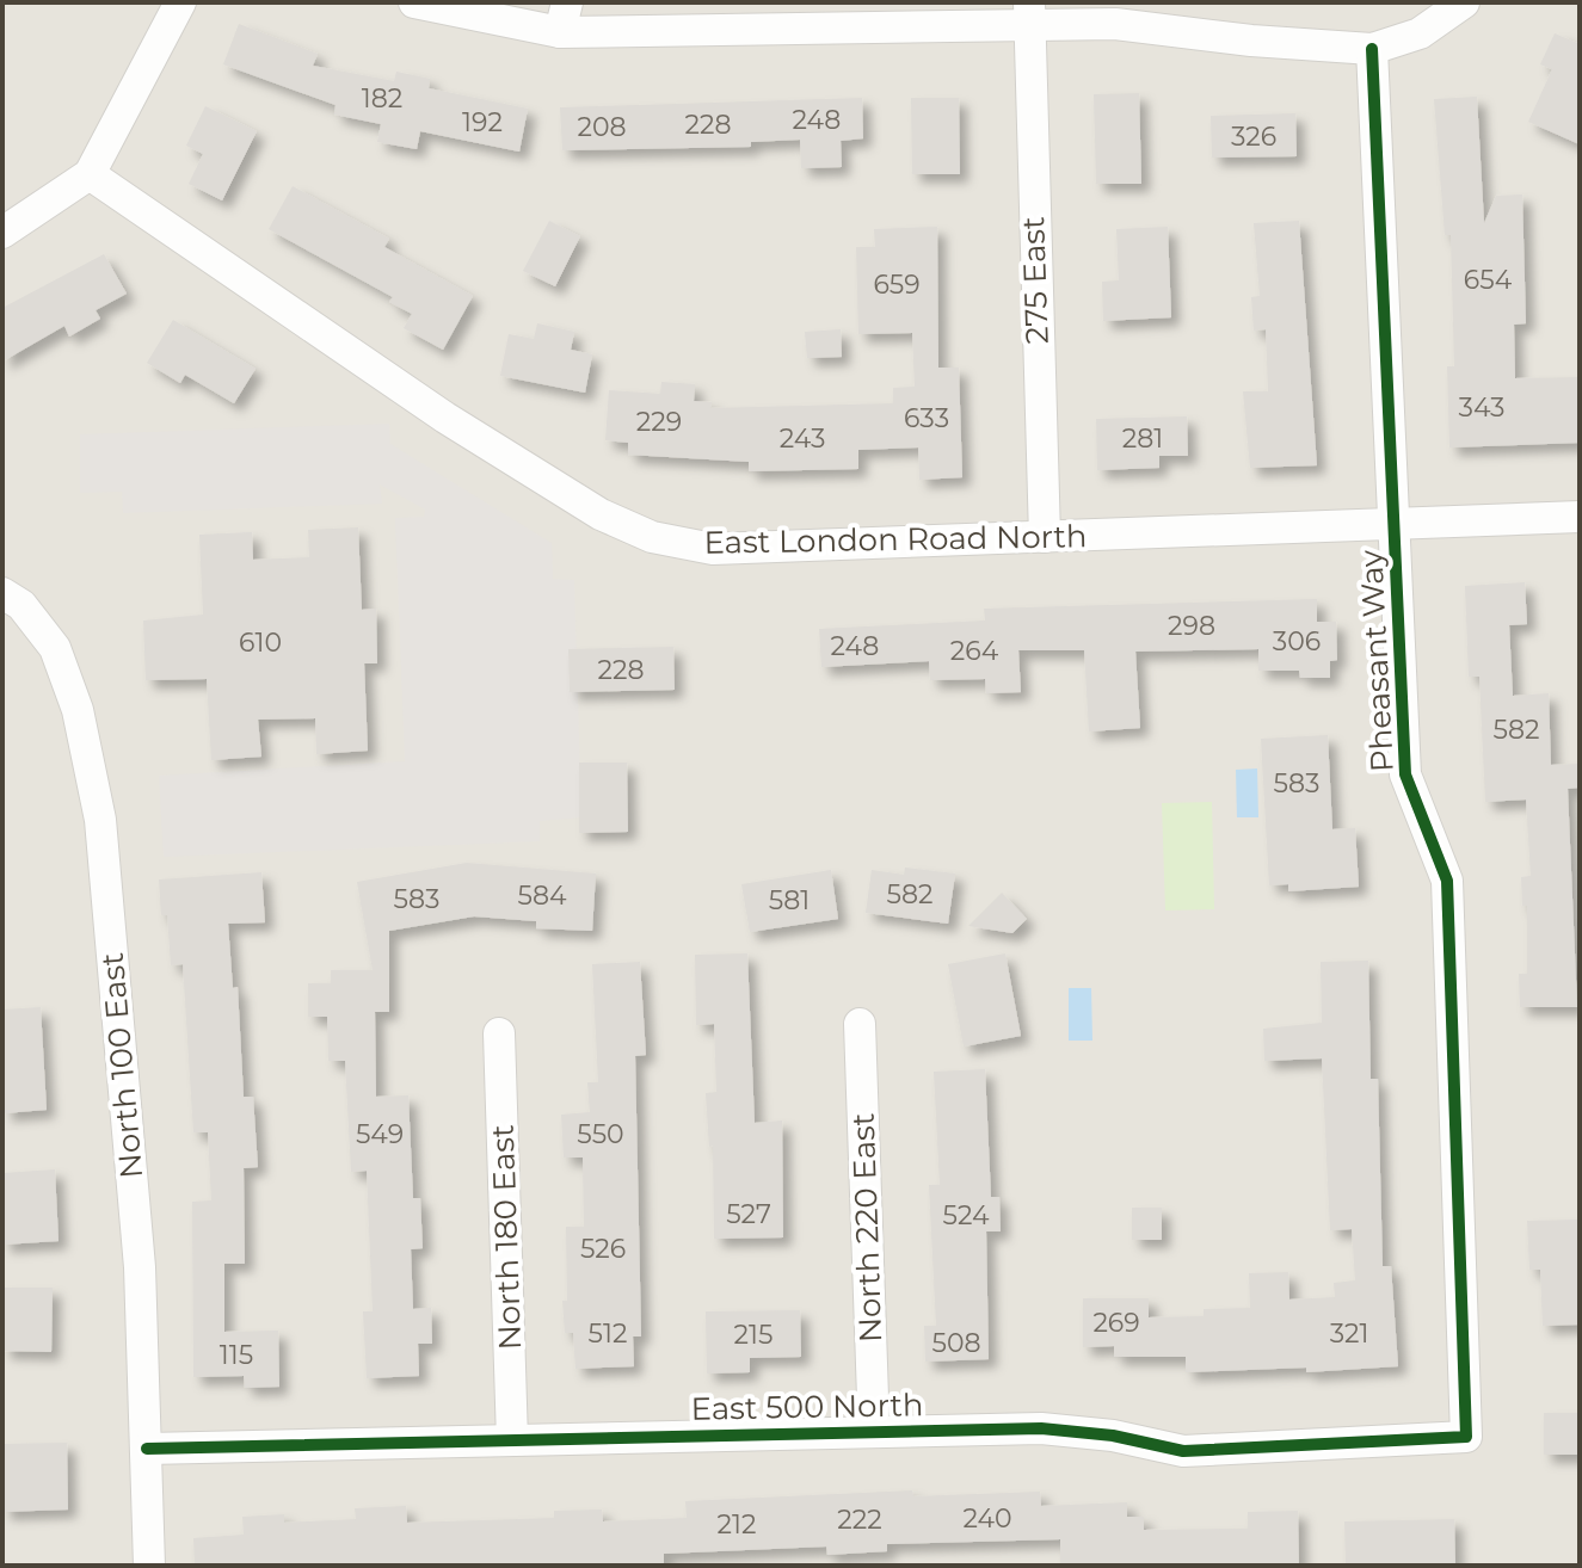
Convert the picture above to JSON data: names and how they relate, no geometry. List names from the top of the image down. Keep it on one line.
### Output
{"streets":{"street":["275 East","East London Road North","Pheasant Way","North 100 East","North 220 East","North 180 East","East 500 North"]},"crossings":[["275 East","East London Road North"],["East London Road North","Pheasant Way"],["Pheasant Way","East 500 North"],["North 100 East","East 500 North"],["North 220 East","East 500 North"],["North 180 East","East 500 North"]],"house_numbers":["182","248","192","228","208","326","654","659","343","633","229","243","281","298","306","610","248","264","228","582","583","582","584","583","581","549","550","527","524","526","269","512","321","215","508","115","240","222","212"]}
